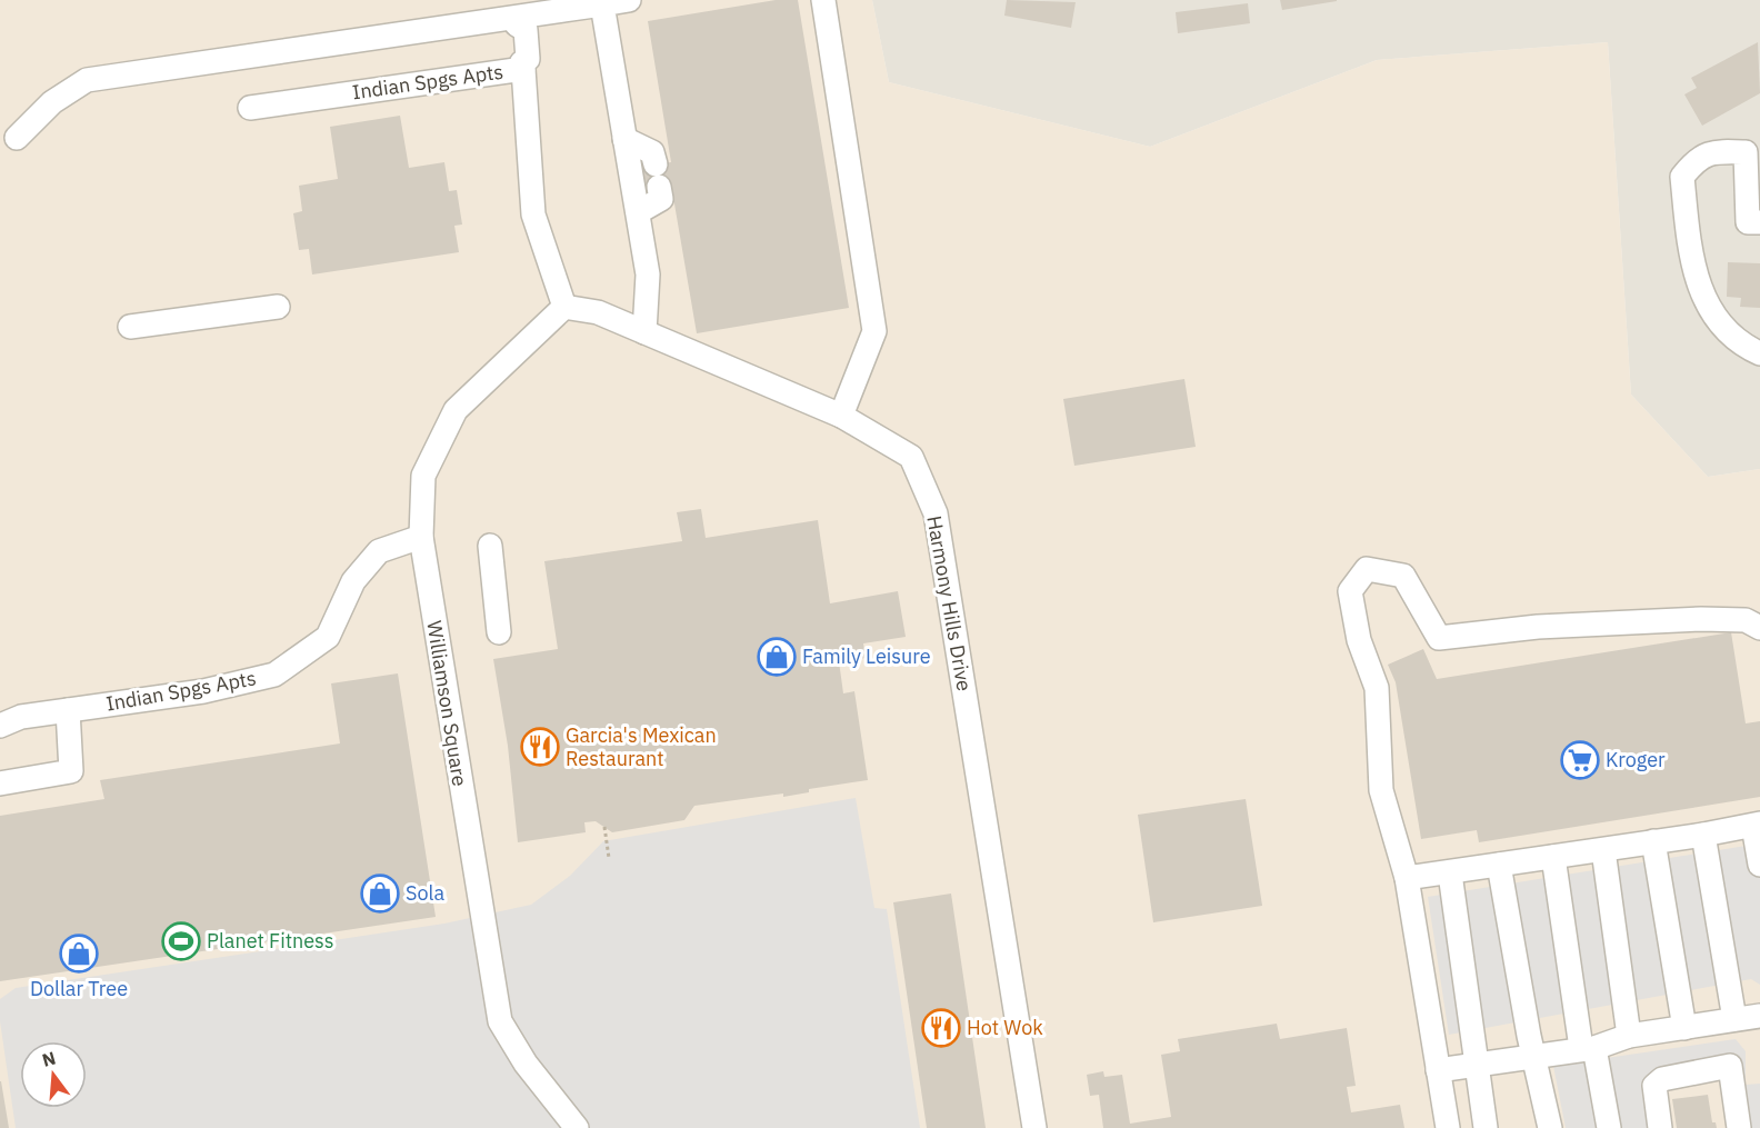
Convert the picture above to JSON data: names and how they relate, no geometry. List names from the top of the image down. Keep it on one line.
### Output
{"streets":{"street":["Indian Spgs Apts","Harmony Hills Drive","Williamson Square"]},"crossings":[["Indian Spgs Apts","Harmony Hills Drive"],["Indian Spgs Apts","Williamson Square"],["Harmony Hills Drive","Williamson Square"]],"places":{"shop":["Family Leisure","Sola","Dollar Tree"],"restaurant":["Garcia's Mexican Restaurant","Hot Wok"],"supermarket":["Kroger"],"sports":["Planet Fitness"]},"north":"top"}
